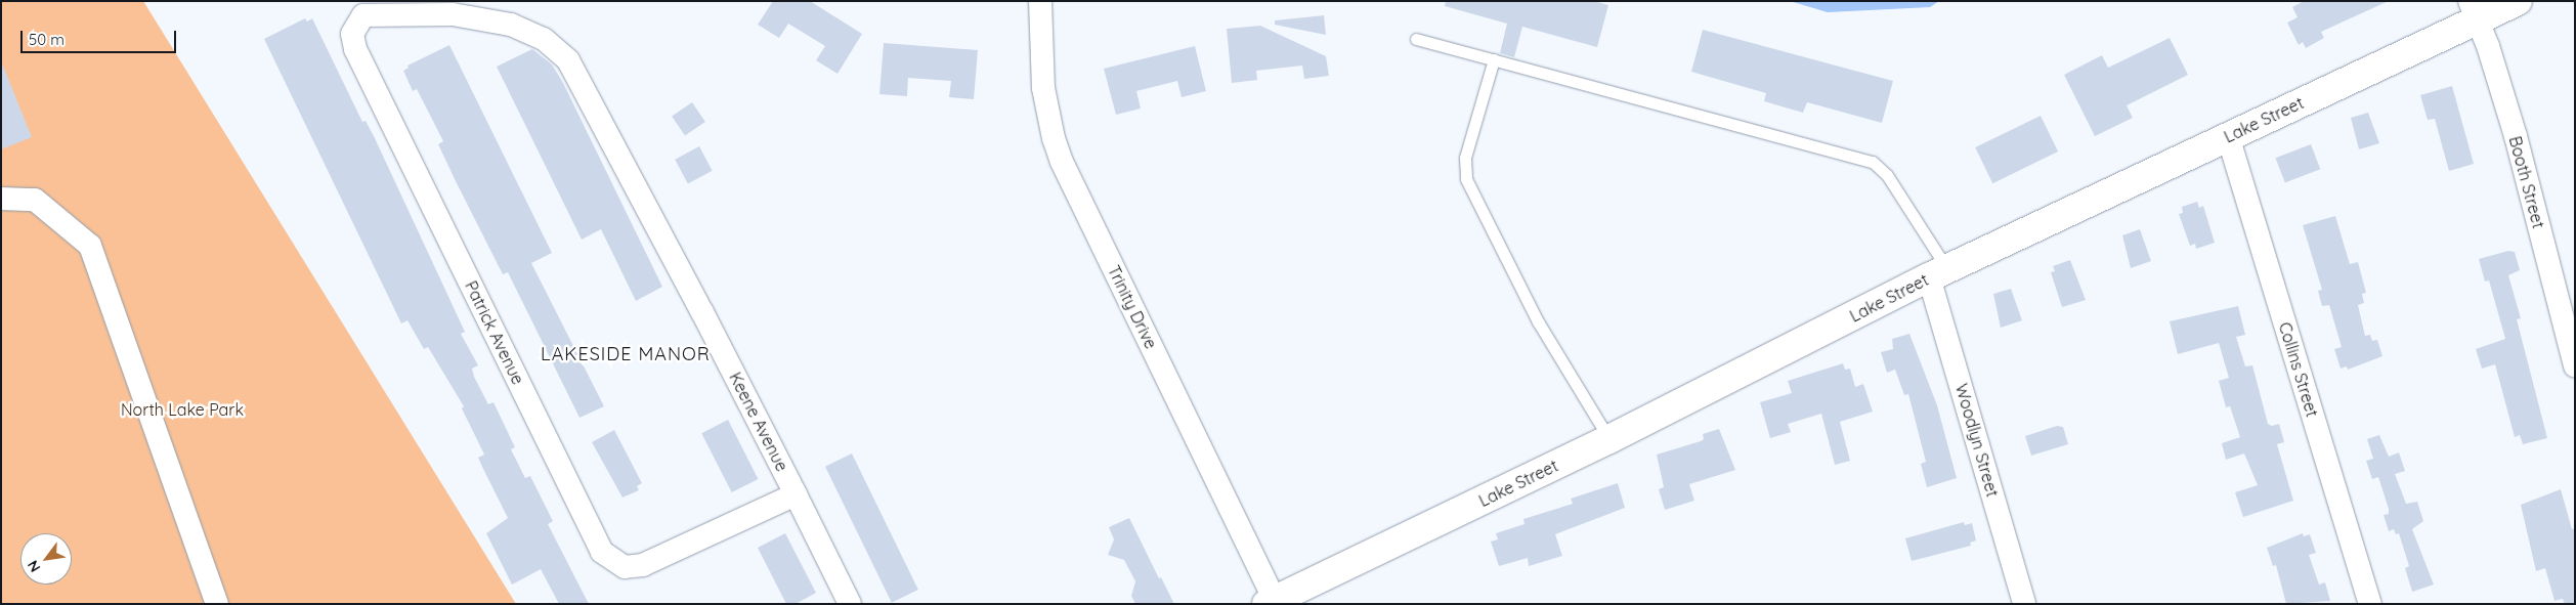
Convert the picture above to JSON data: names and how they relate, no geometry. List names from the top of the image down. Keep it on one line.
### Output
{"streets":{"street":["Lake Street","Booth Street","Trinity Drive","Patrick Avenue","Collins Street","Keene Avenue","Woodlyn Street"]},"crossings":[["Lake Street","Booth Street"],["Lake Street","Trinity Drive"],["Lake Street","Collins Street"],["Lake Street","Woodlyn Street"],["Patrick Avenue","Keene Avenue"]],"districts":["LAKESIDE MANOR"],"parks":["North Lake Park"],"scale_bar":"50 m","north":"bottom left"}
